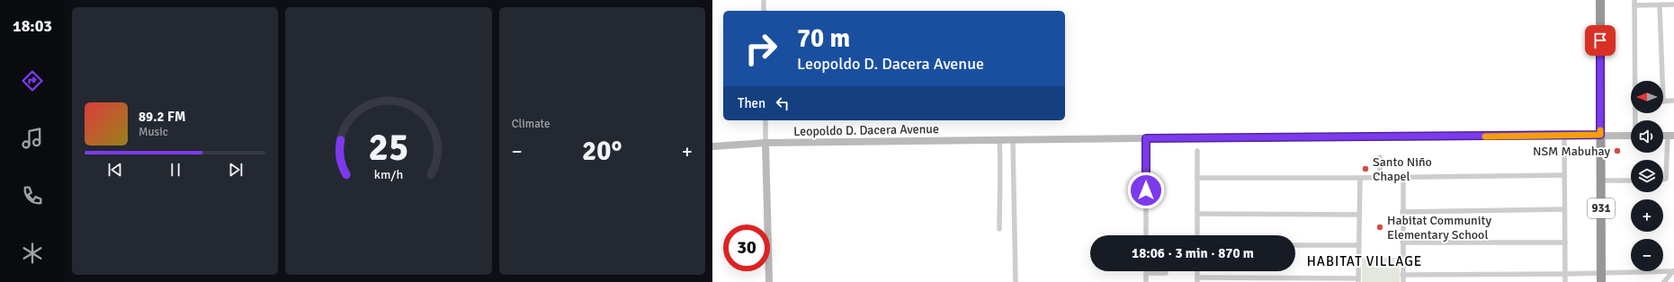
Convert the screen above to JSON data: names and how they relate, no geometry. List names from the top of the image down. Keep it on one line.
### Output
{"streets":{"highway":["931"],"main road":["Leopoldo D. Dacera Avenue"]},"crossings":[["Leopoldo D. Dacera Avenue","931"]],"districts":["HABITAT VILLAGE"],"places":["NSM Mabuhay","Santo Niño Chapel","Habitat Community Elementary School"],"north":"left","page":{"tabs":"18:03","tile":"Climate","turn":["70 m","Leopoldo D. Dacera Avenue"],"map_buttons":["+","−"],"then":"Then","song":["89.2 FM","Music"],"heat":["−","20°","+"],"limit":"30","trip":"18:06 · 3 min · 870 m","gauge":["25","km/h"]}}
